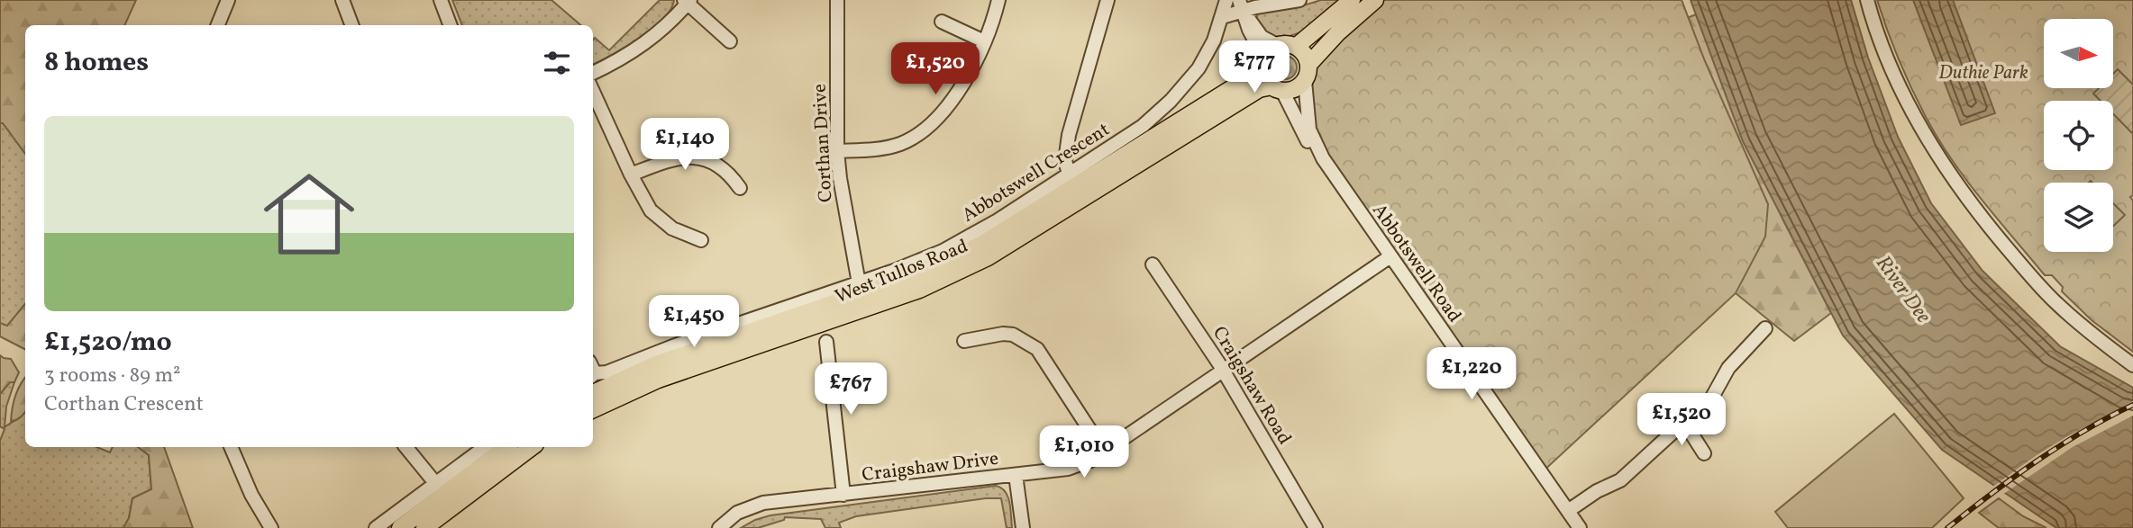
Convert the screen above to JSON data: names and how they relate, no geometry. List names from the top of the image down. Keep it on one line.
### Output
{"streets":{"main road":["West Tullos Road"],"street":["Corthan Drive","Abbotswell Crescent","Abbotswell Road","Craigshaw Road","Craigshaw Drive"]},"crossings":[["Corthan Drive","Abbotswell Crescent"],["Abbotswell Road","Craigshaw Drive"],["Craigshaw Road","Craigshaw Drive"]],"water":["River Dee"],"parks":["Duthie Park"],"north":"right","page":{"heading":"8 homes","price":["£777","£1,520","£1,140","£1,450","£1,220","£767","£1,520","£1,010"],"list":[{"name":"£1,520/mo","note":"3 rooms · 89 m² · Corthan Crescent"}]}}
